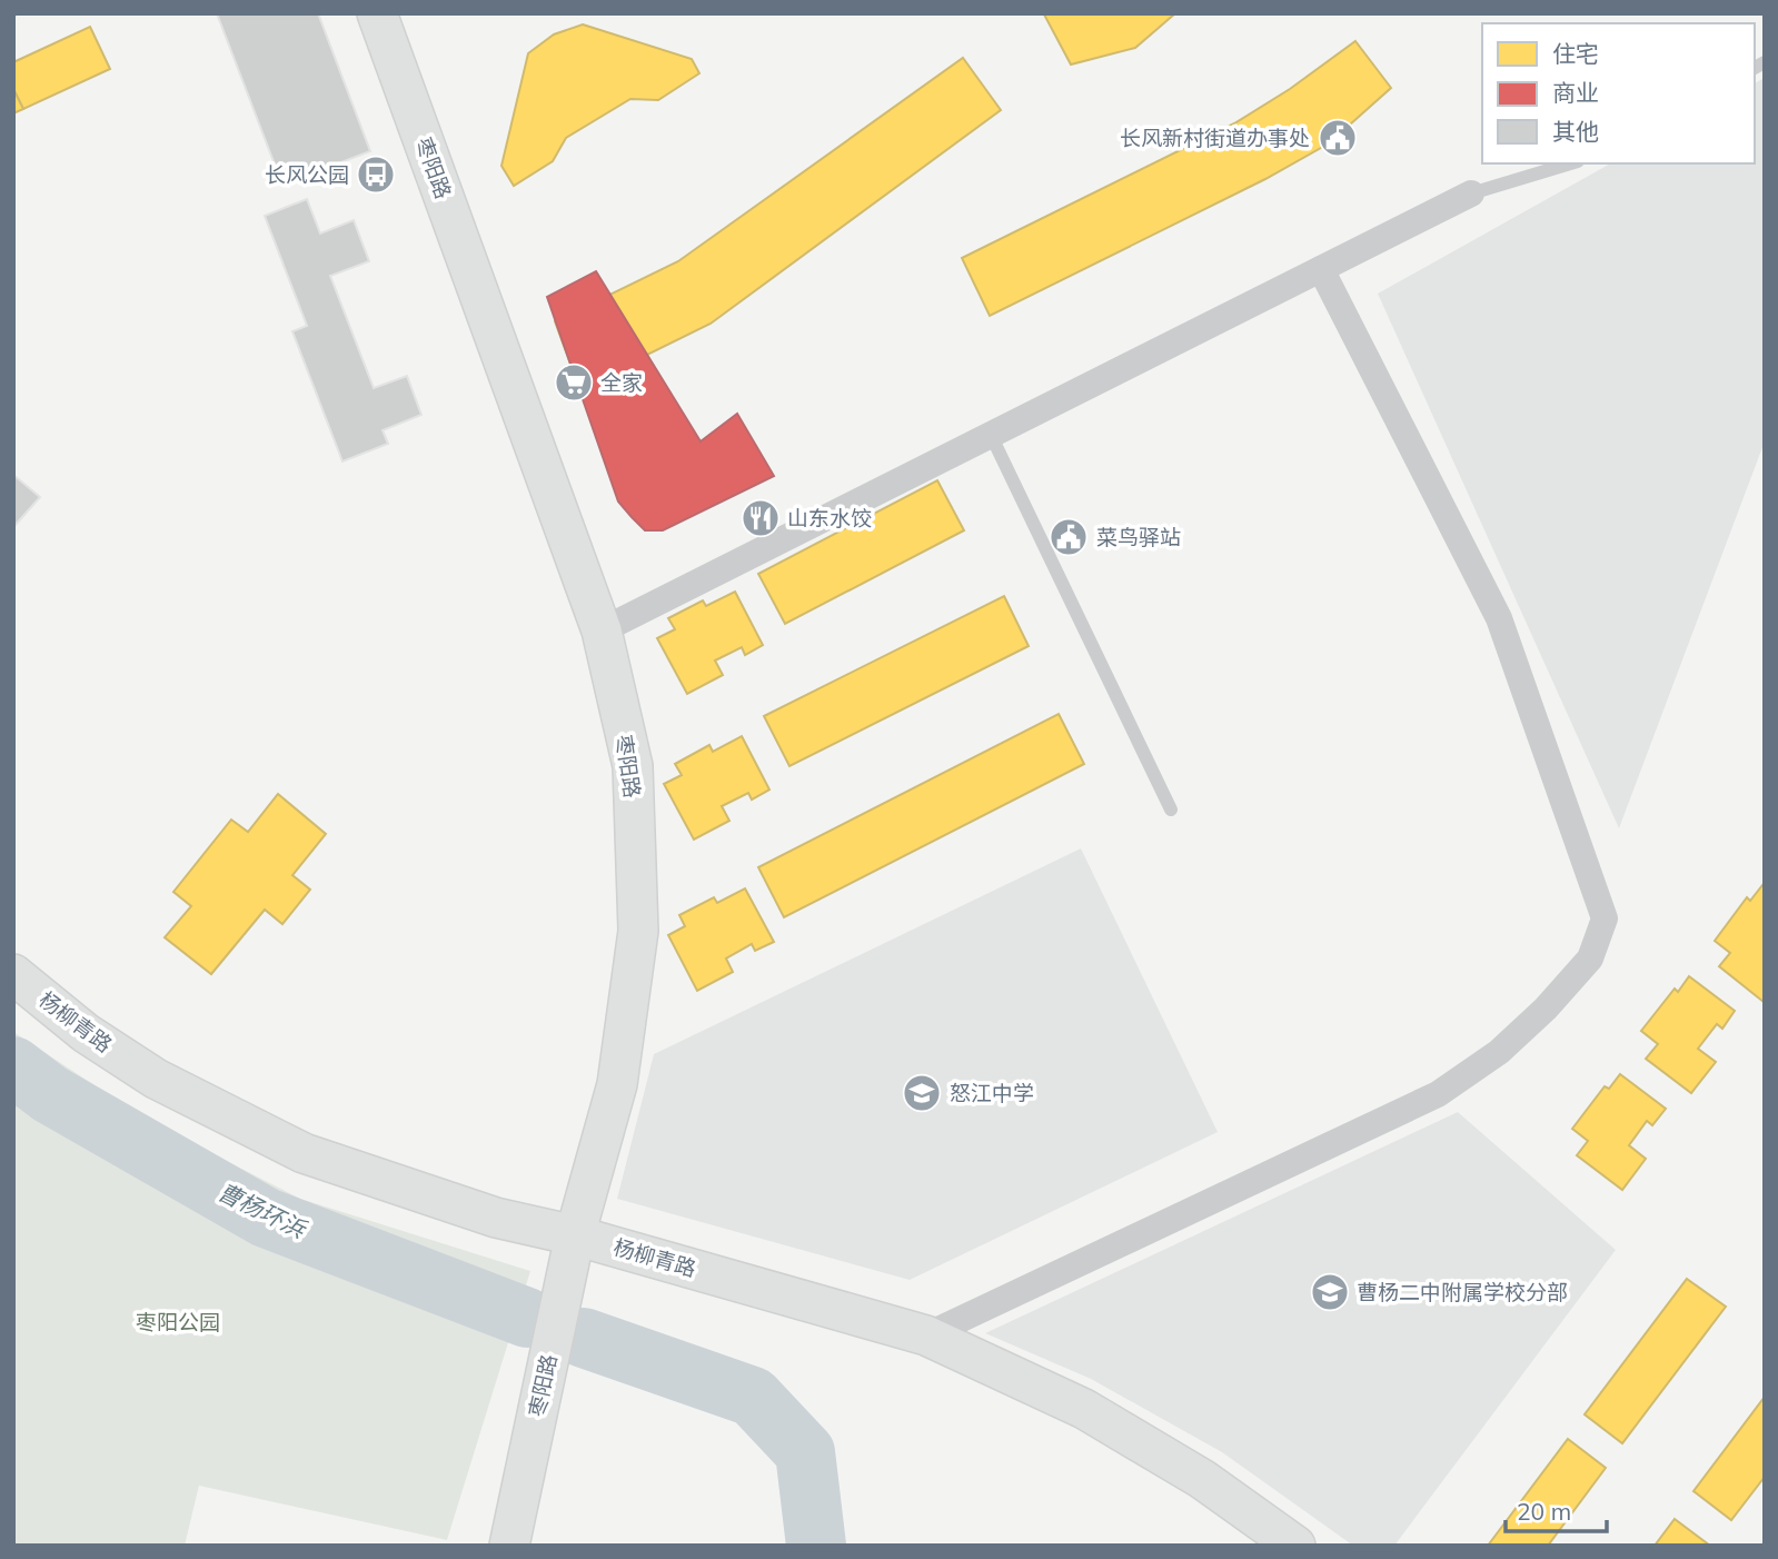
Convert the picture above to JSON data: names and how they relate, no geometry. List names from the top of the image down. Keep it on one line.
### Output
{"streets":{"street":["枣阳路","杨柳青路"]},"crossings":[["枣阳路","杨柳青路"]],"water":["曹杨环浜"],"parks":["枣阳公园"],"places":{"public building":["长风新村街道办事处","菜鸟驿站"],"bus stop":["长风公园"],"supermarket":["全家"],"restaurant":["山东水饺"],"school or university":["怒江中学","曹杨二中附属学校分部"]},"legend":["住宅","商业","其他"],"scale_bar":"20 m"}
